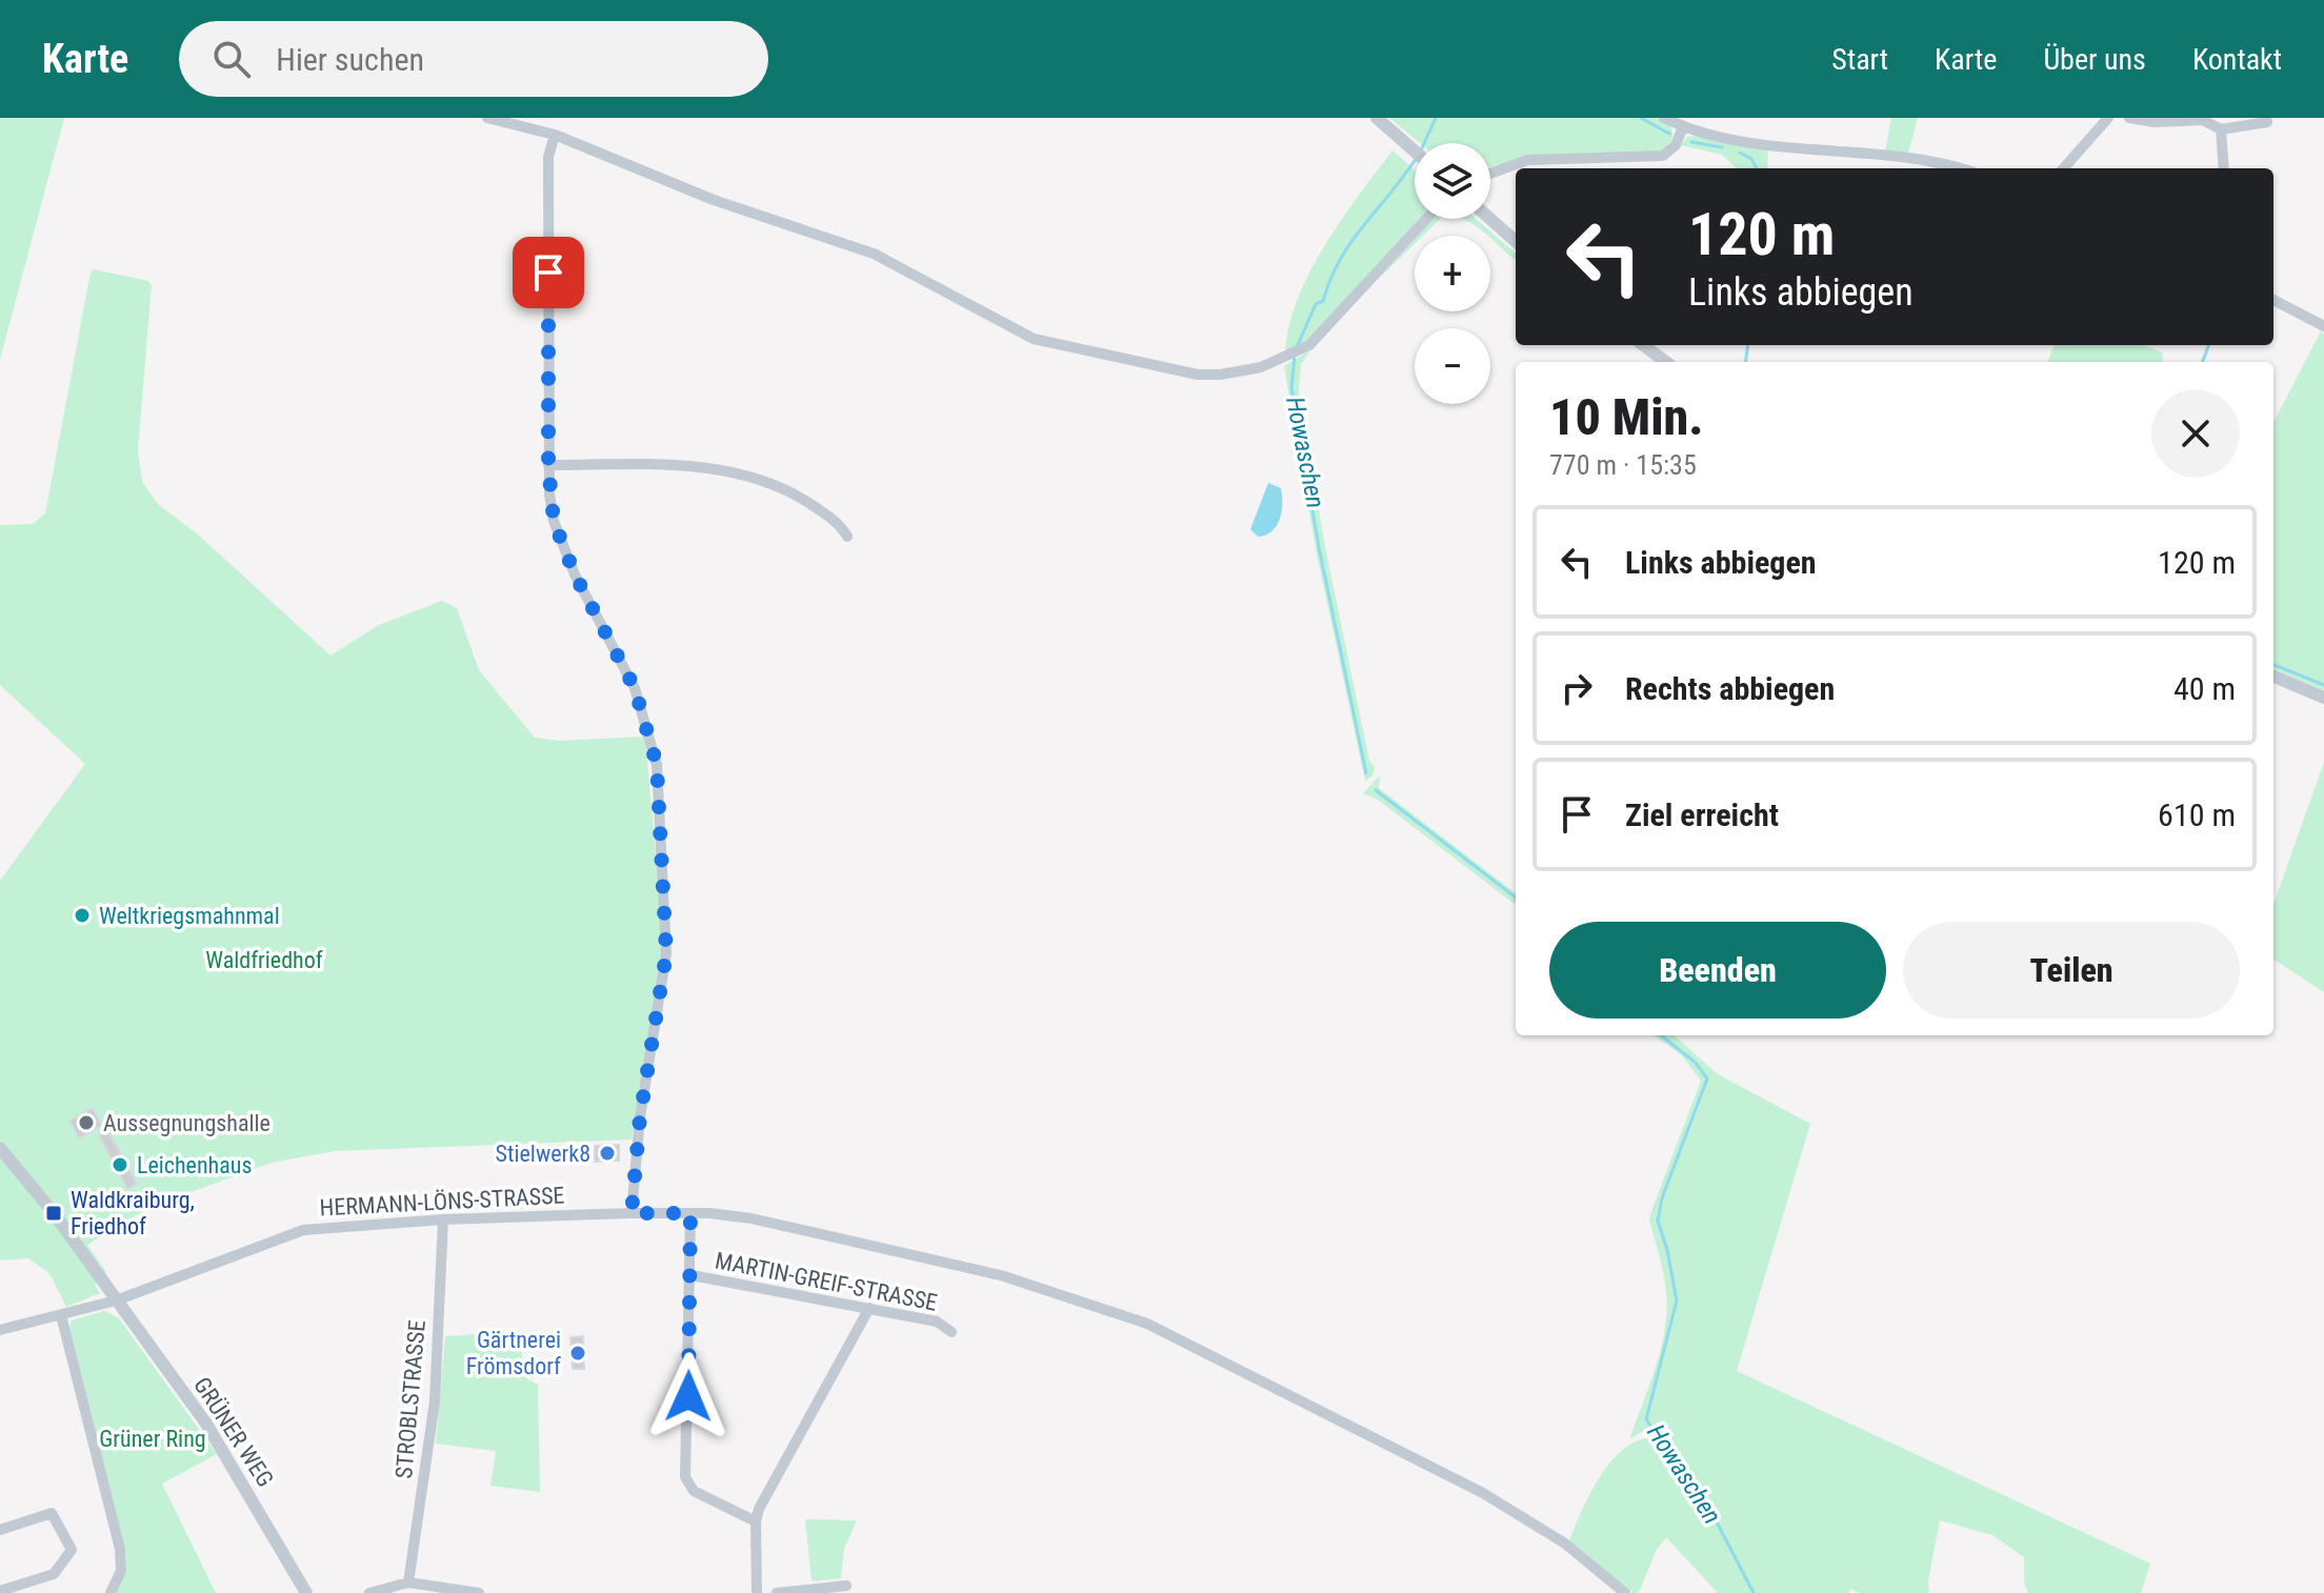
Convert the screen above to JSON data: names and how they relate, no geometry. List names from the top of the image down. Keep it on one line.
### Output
{"streets":{"street":["HERMANN-LÖNS-STRASSE","MARTIN-GREIF-STRASSE","STROBLSTRASSE","GRÜNER WEG"]},"crossings":[["HERMANN-LÖNS-STRASSE","STROBLSTRASSE"],["HERMANN-LÖNS-STRASSE","GRÜNER WEG"]],"water":["Howaschen"],"parks":["Waldfriedhof","Grüner Ring"],"places":{"other":["Weltkriegsmahnmal","Aussegnungshalle","Stielwerk8","Leichenhaus","Gärtnerei Frömsdorf"],"transit":["Waldkraiburg, Friedhof"]},"page":{"header":"Karte","search":"Hier suchen","nav":["Start","Karte","Über uns","Kontakt"],"map_buttons":["+","−"],"turn":["120 m","Links abbiegen"],"heading":["10 Min.","770 m · 15:35"],"list":[{"name":"Links abbiegen","value":"120 m"},{"name":"Rechts abbiegen","value":"40 m"},{"name":"Ziel erreicht","value":"610 m"}],"buttons":["Beenden","Teilen"]}}
